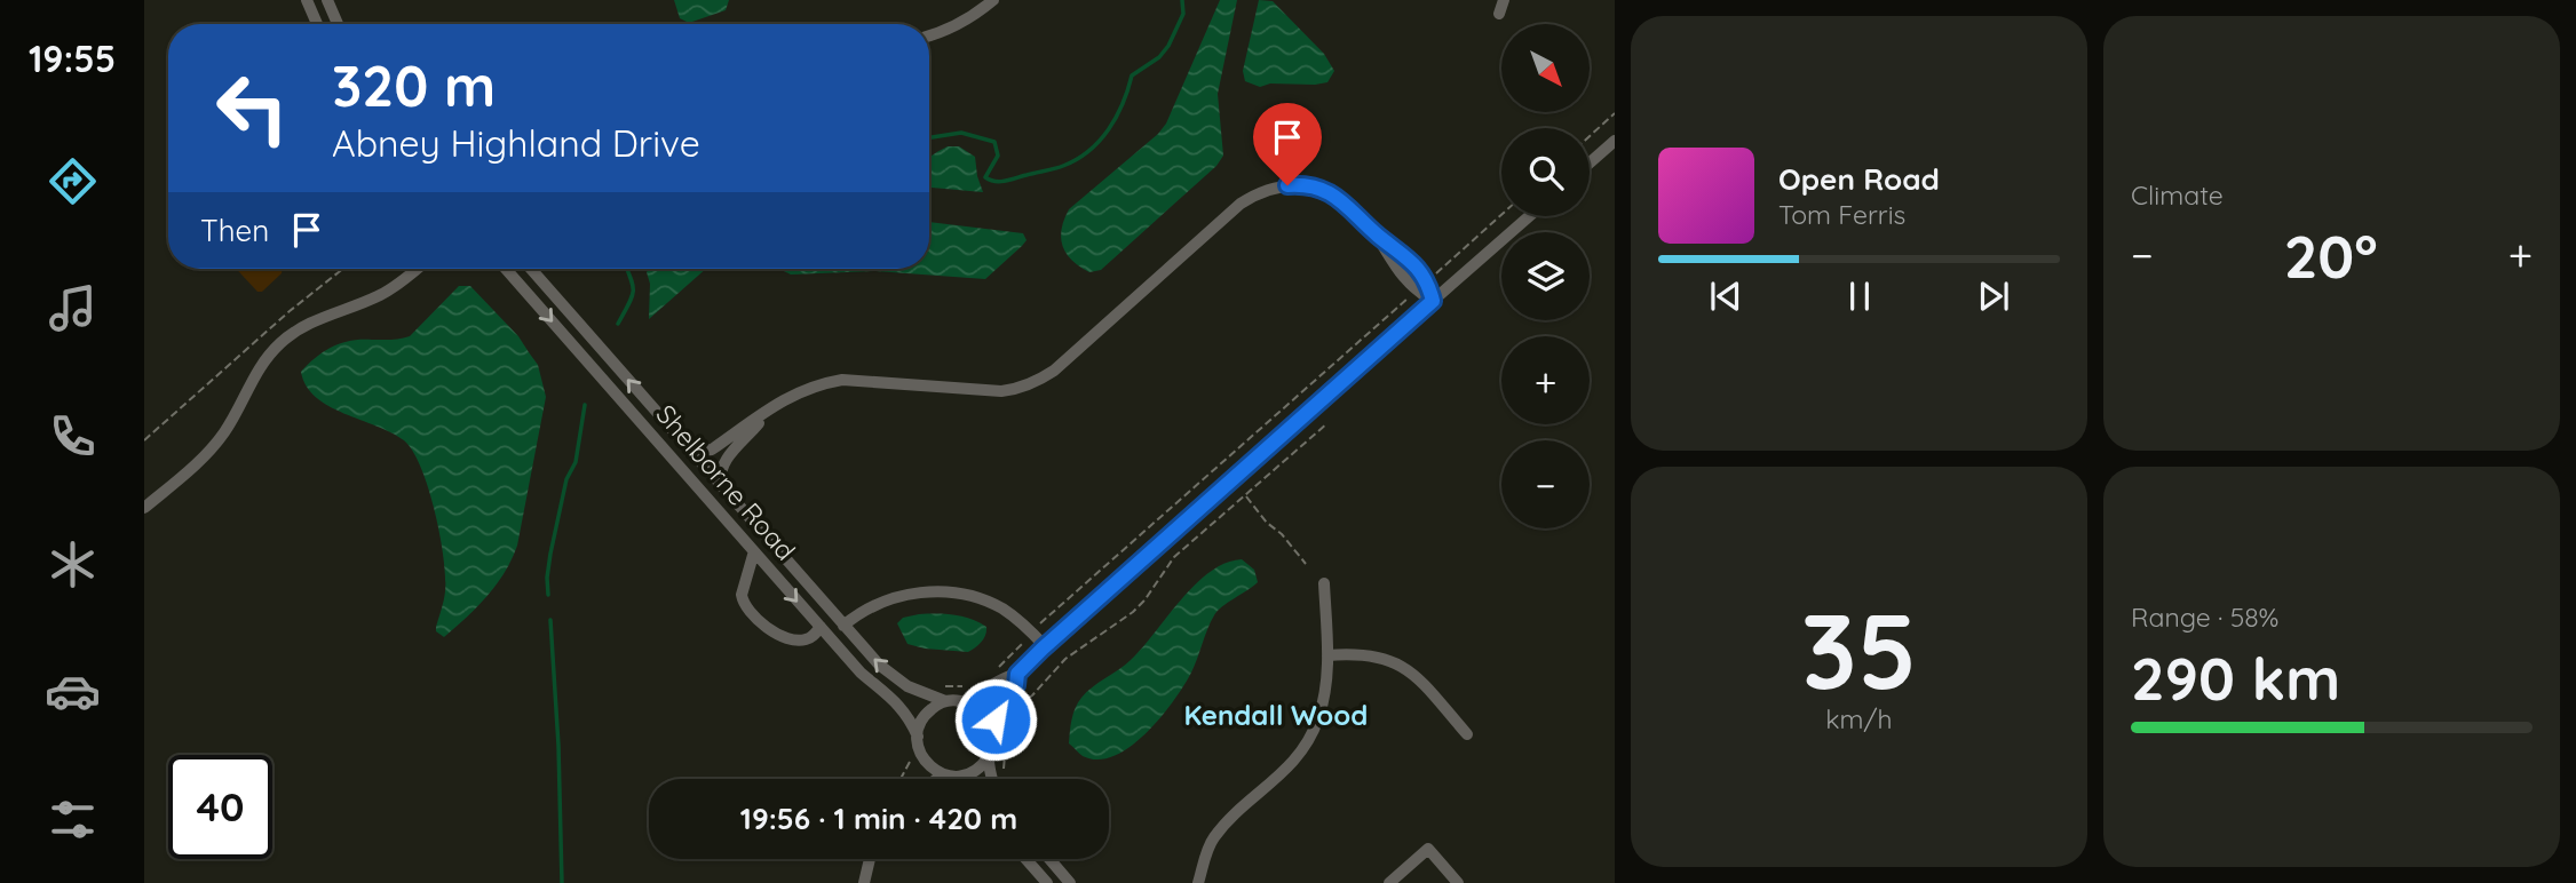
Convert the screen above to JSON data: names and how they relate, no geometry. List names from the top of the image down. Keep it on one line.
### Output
{"streets":{"street":["Shelborne Road"]},"districts":["Kendall Wood"],"north":"bottom right","page":{"tabs":"19:55","tile":["Climate",["35","km/h"],["Range · 58%","290 km"]],"map_buttons":["+","−"],"turn":["320 m","Abney Highland Drive"],"song":["Open Road","Tom Ferris"],"then":"Then","heat":["−","20°","+"],"limit":"40","trip":"19:56 · 1 min · 420 m"}}
